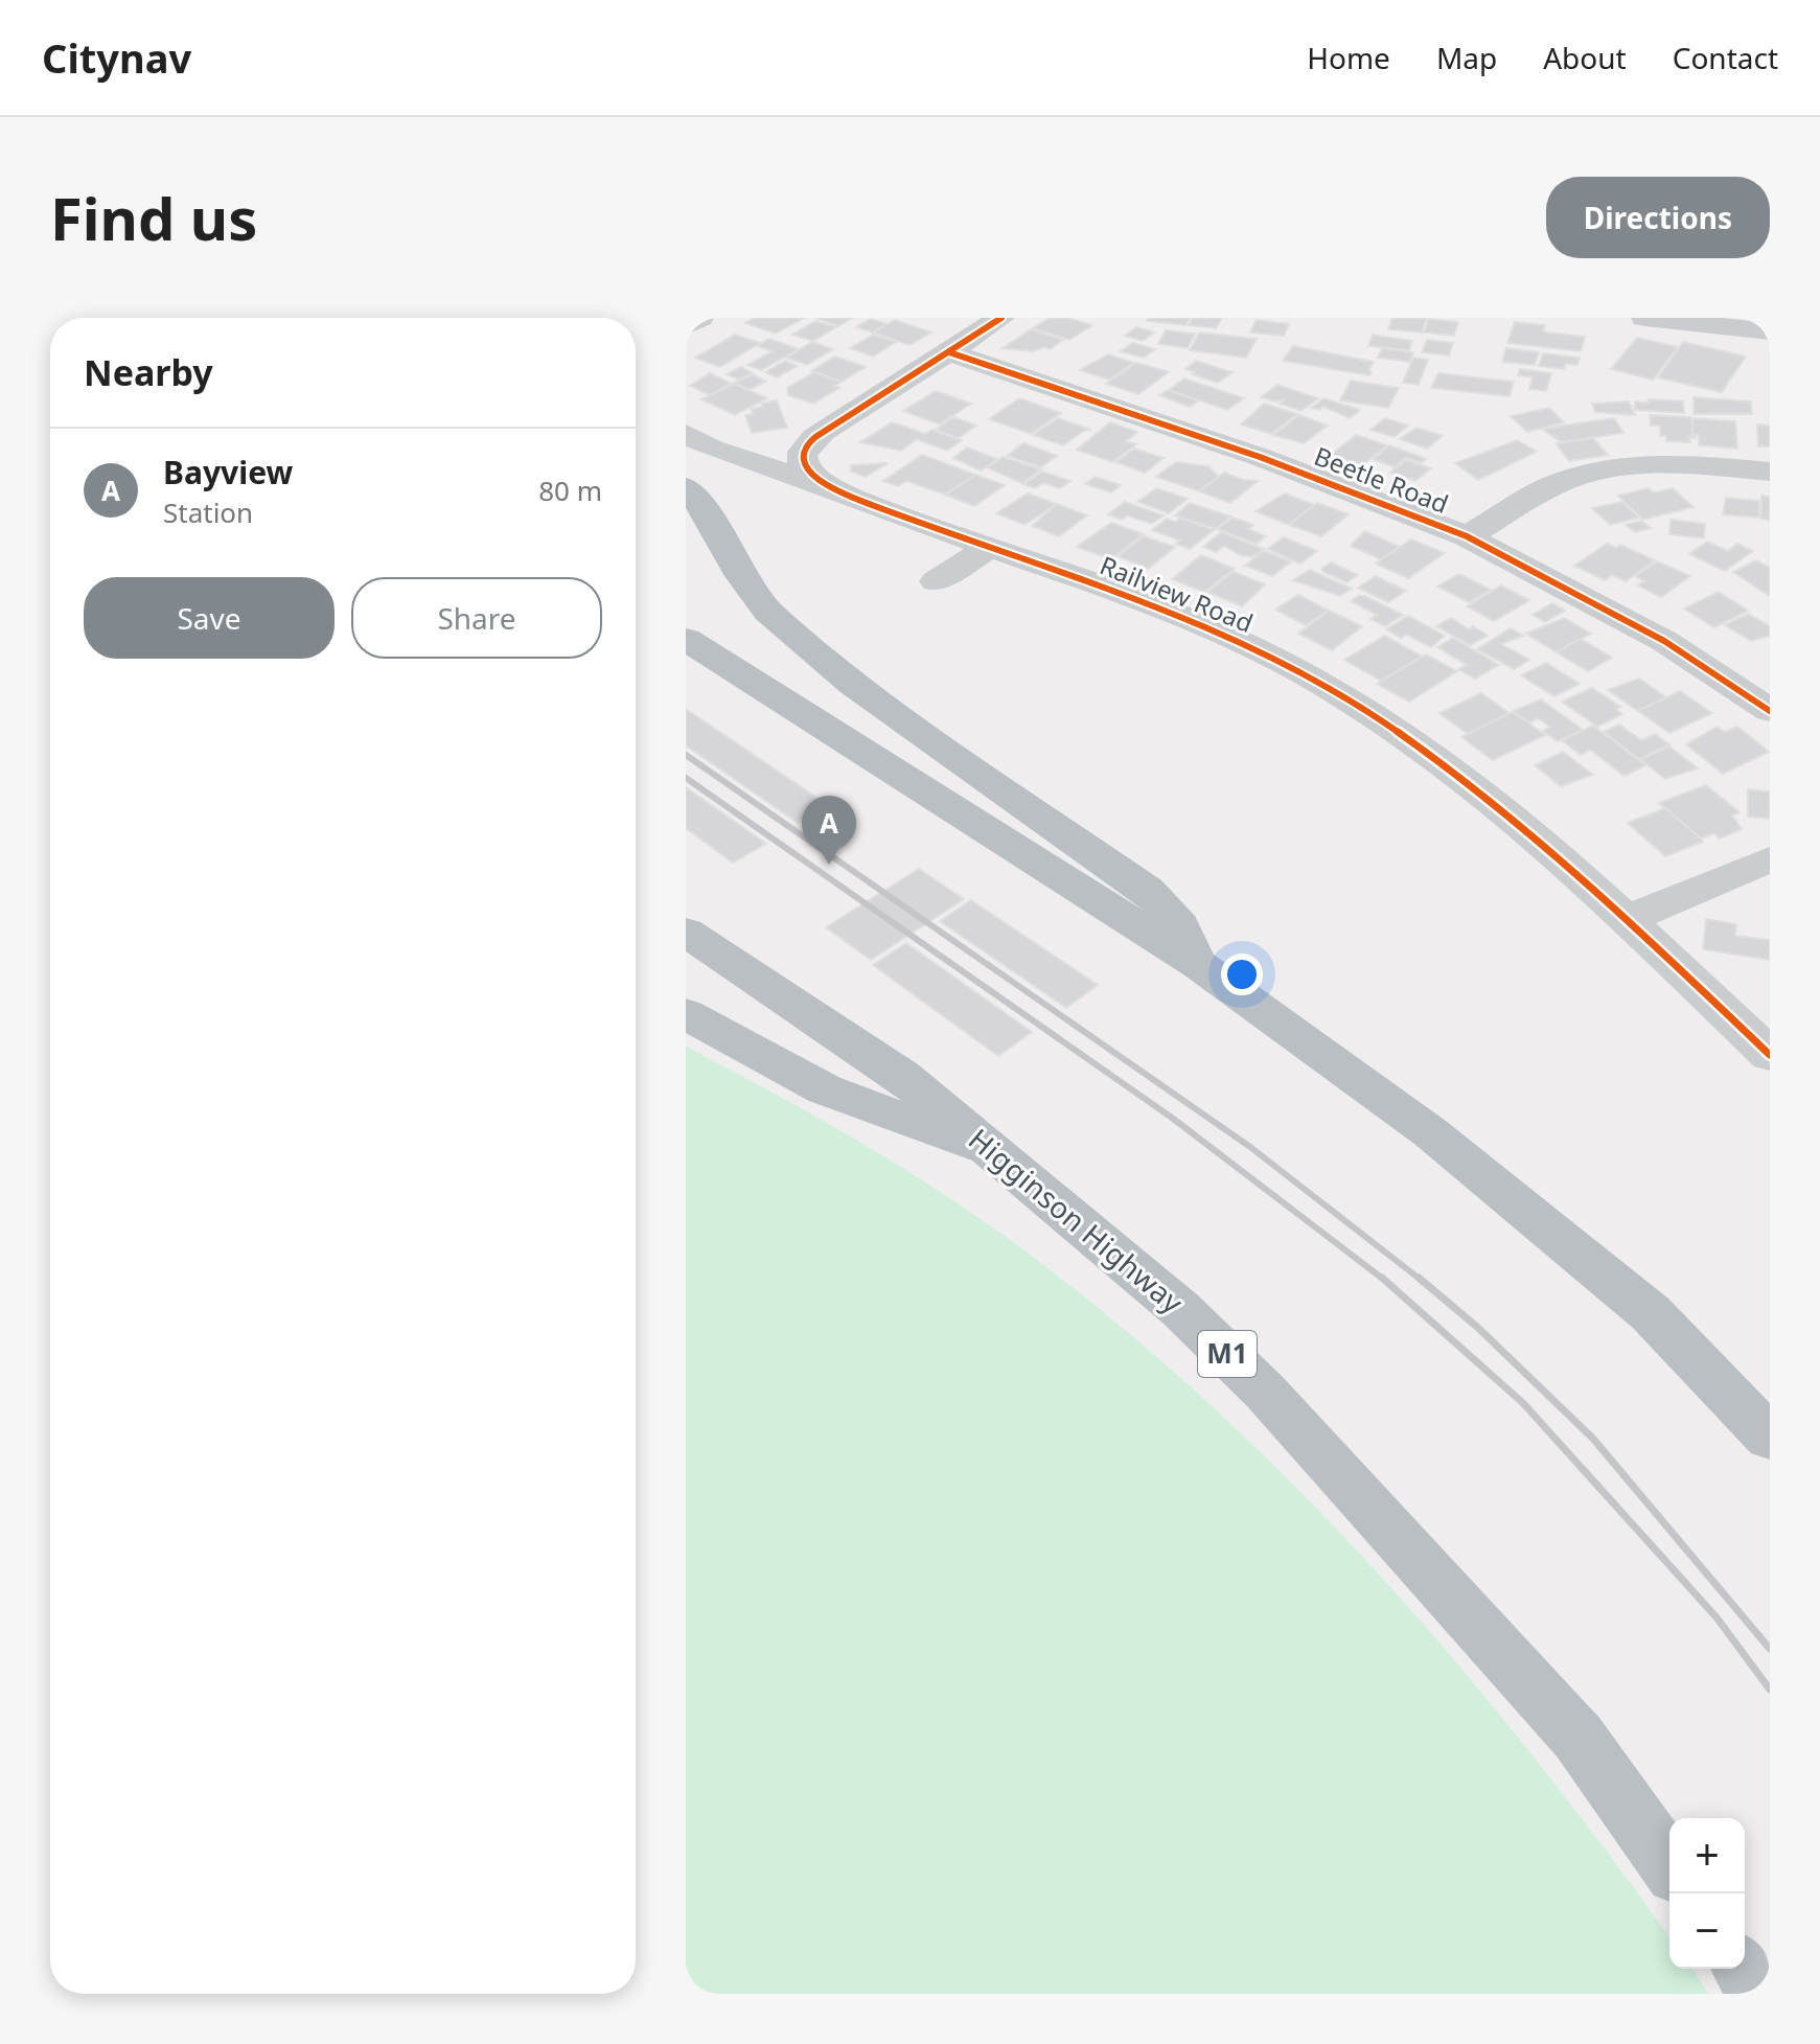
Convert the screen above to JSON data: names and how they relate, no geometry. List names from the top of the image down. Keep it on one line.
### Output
{"streets":{"highway":["Higginson Highway","M1"],"street":["Beetle Road","Railview Road"]},"crossings":[["Beetle Road","Railview Road"]],"page":{"header":"Citynav","nav":["Home","Map","About","Contact"],"buttons":["Directions",["Save","Share"]],"title":"Find us","heading":"Nearby","list":[{"mark":"A","name":"Bayview","note":"Station","value":"80 m"}],"pins":"A","map_buttons":["+","−"]}}
